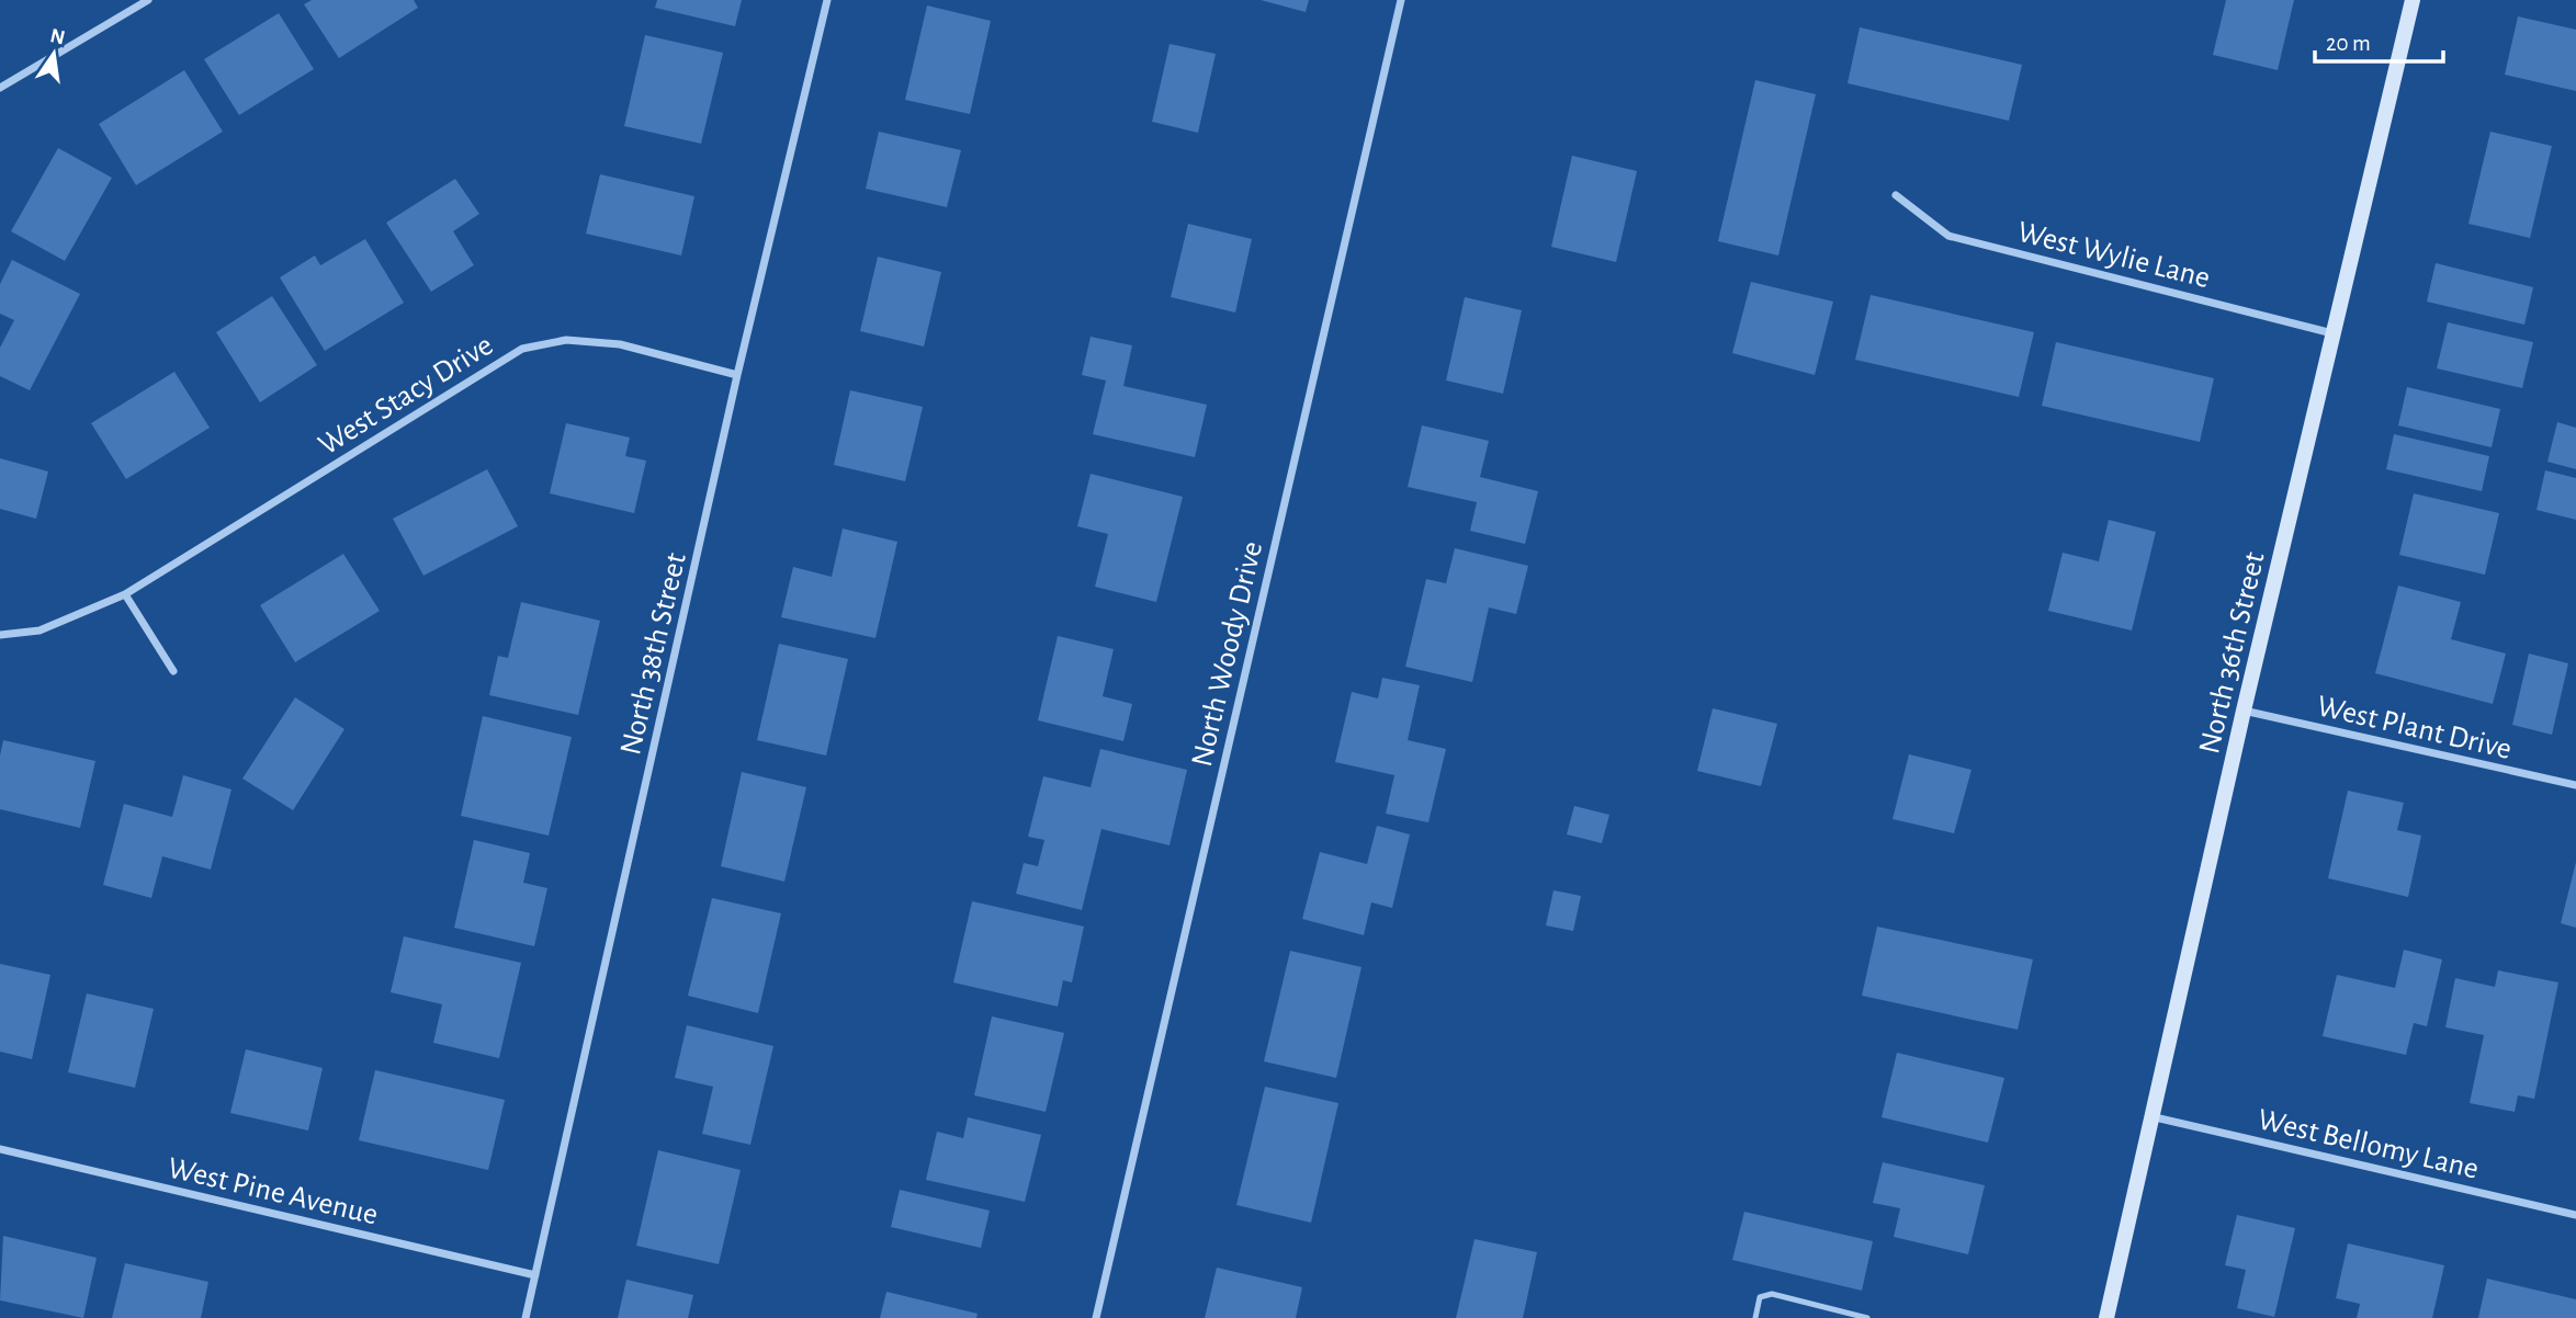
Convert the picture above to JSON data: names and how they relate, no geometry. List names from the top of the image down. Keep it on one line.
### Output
{"streets":{"street":["West Wylie Lane","West Stacy Drive","North 36th Street","North 38th Street","North Woody Drive","West Plant Drive","West Bellomy Lane","West Pine Avenue"]},"crossings":[["West Wylie Lane","North 36th Street"],["West Stacy Drive","North 38th Street"],["North 36th Street","West Plant Drive"],["North 36th Street","West Bellomy Lane"],["North 38th Street","West Pine Avenue"]],"scale_bar":"20 m","north":"top"}
